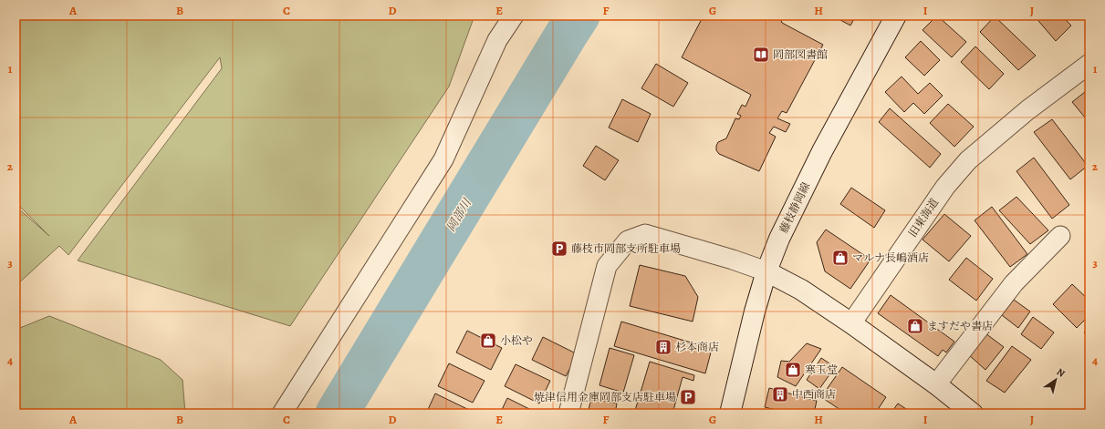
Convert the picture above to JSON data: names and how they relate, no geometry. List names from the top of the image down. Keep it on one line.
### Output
{"streets":{"main road":["藤枝静岡線"],"street":["旧東海道"]},"water":["岡部川"],"places":{"library":["岡部図書館"],"parking":["藤枝市岡部支所駐車場","焼津信用金庫岡部支店駐車場"],"shop":["マルナ長嶋酒店","ますだや書店","小松や","寒玉堂"],"building":["杉本商店","中西商店"]},"north":"top right","grid":{"columns":["A","B","C","D","E","F","G","H","I","J"],"rows":["1","2","3","4"]}}
